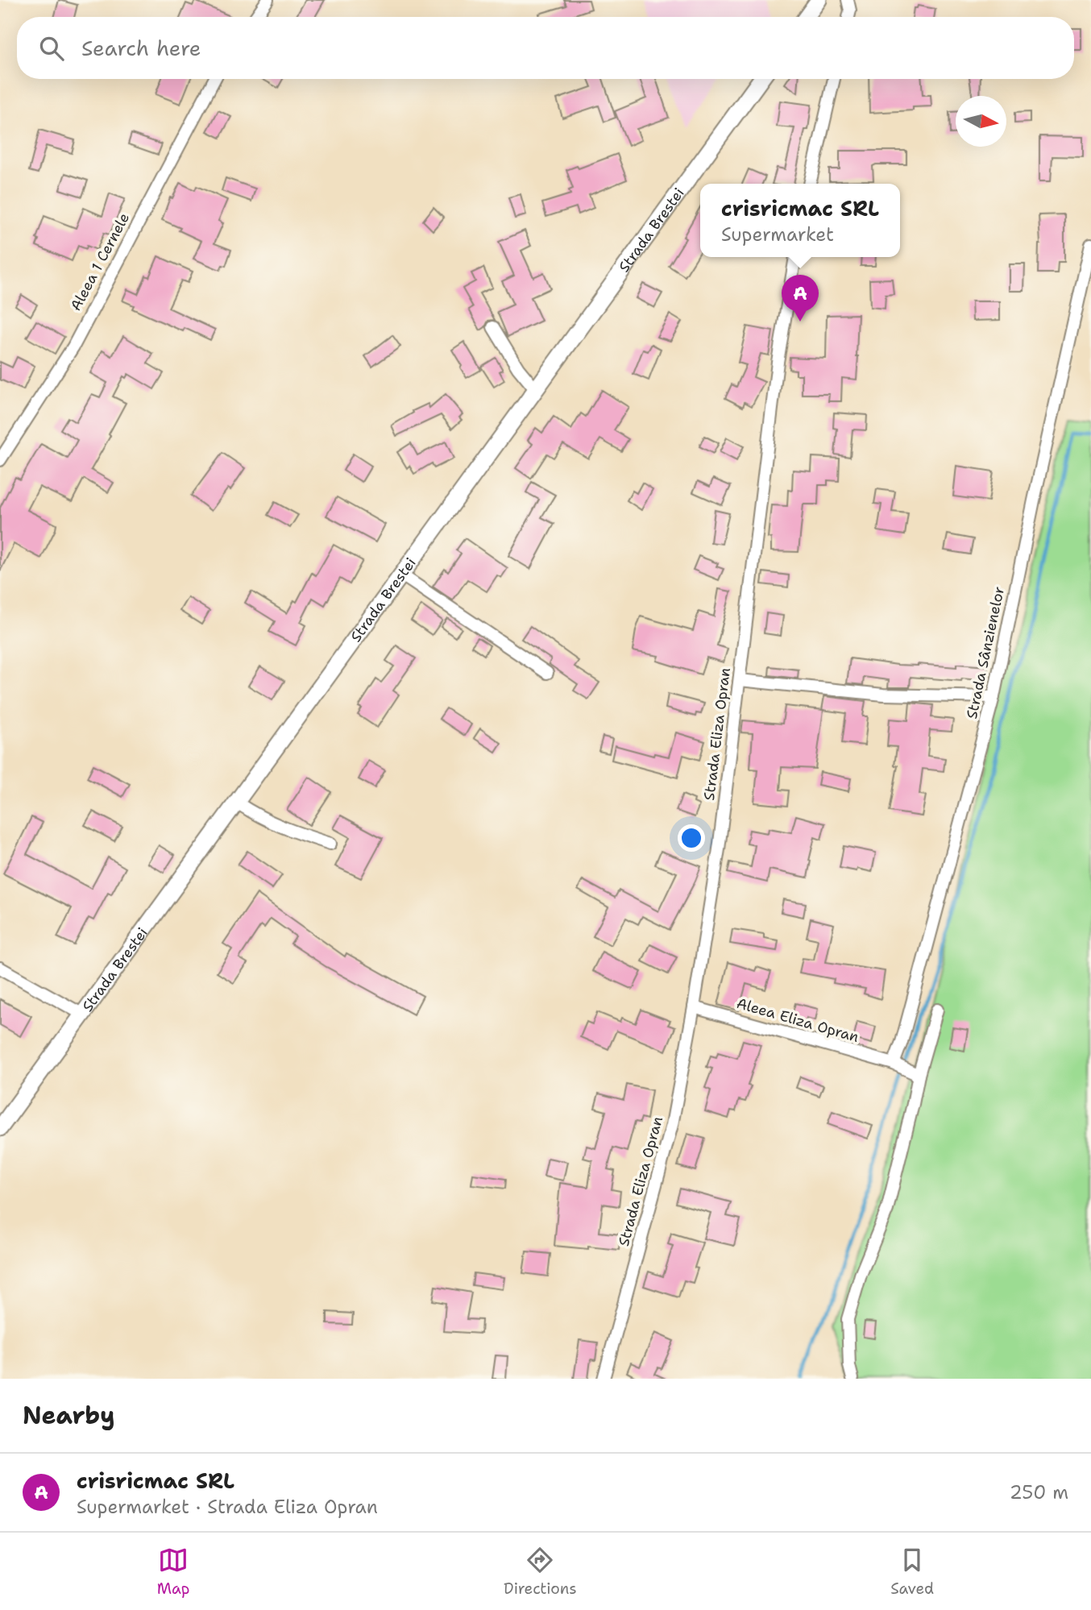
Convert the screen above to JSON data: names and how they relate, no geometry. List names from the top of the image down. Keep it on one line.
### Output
{"streets":{"main road":["Strada Brestei"],"street":["Aleea 1 Cernele","Strada Sânzienelor","Strada Eliza Opran","Aleea Eliza Opran"]},"crossings":[["Strada Sânzienelor","Aleea Eliza Opran"],["Strada Eliza Opran","Aleea Eliza Opran"]],"north":"right","page":{"search":"Search here","popup":["crisricmac SRL","Supermarket"],"pins":"A","heading":"Nearby","list":[{"mark":"A","name":"crisricmac SRL","note":"Supermarket · Strada Eliza Opran","value":"250 m"}],"nav":["Map","Directions","Saved"]}}
